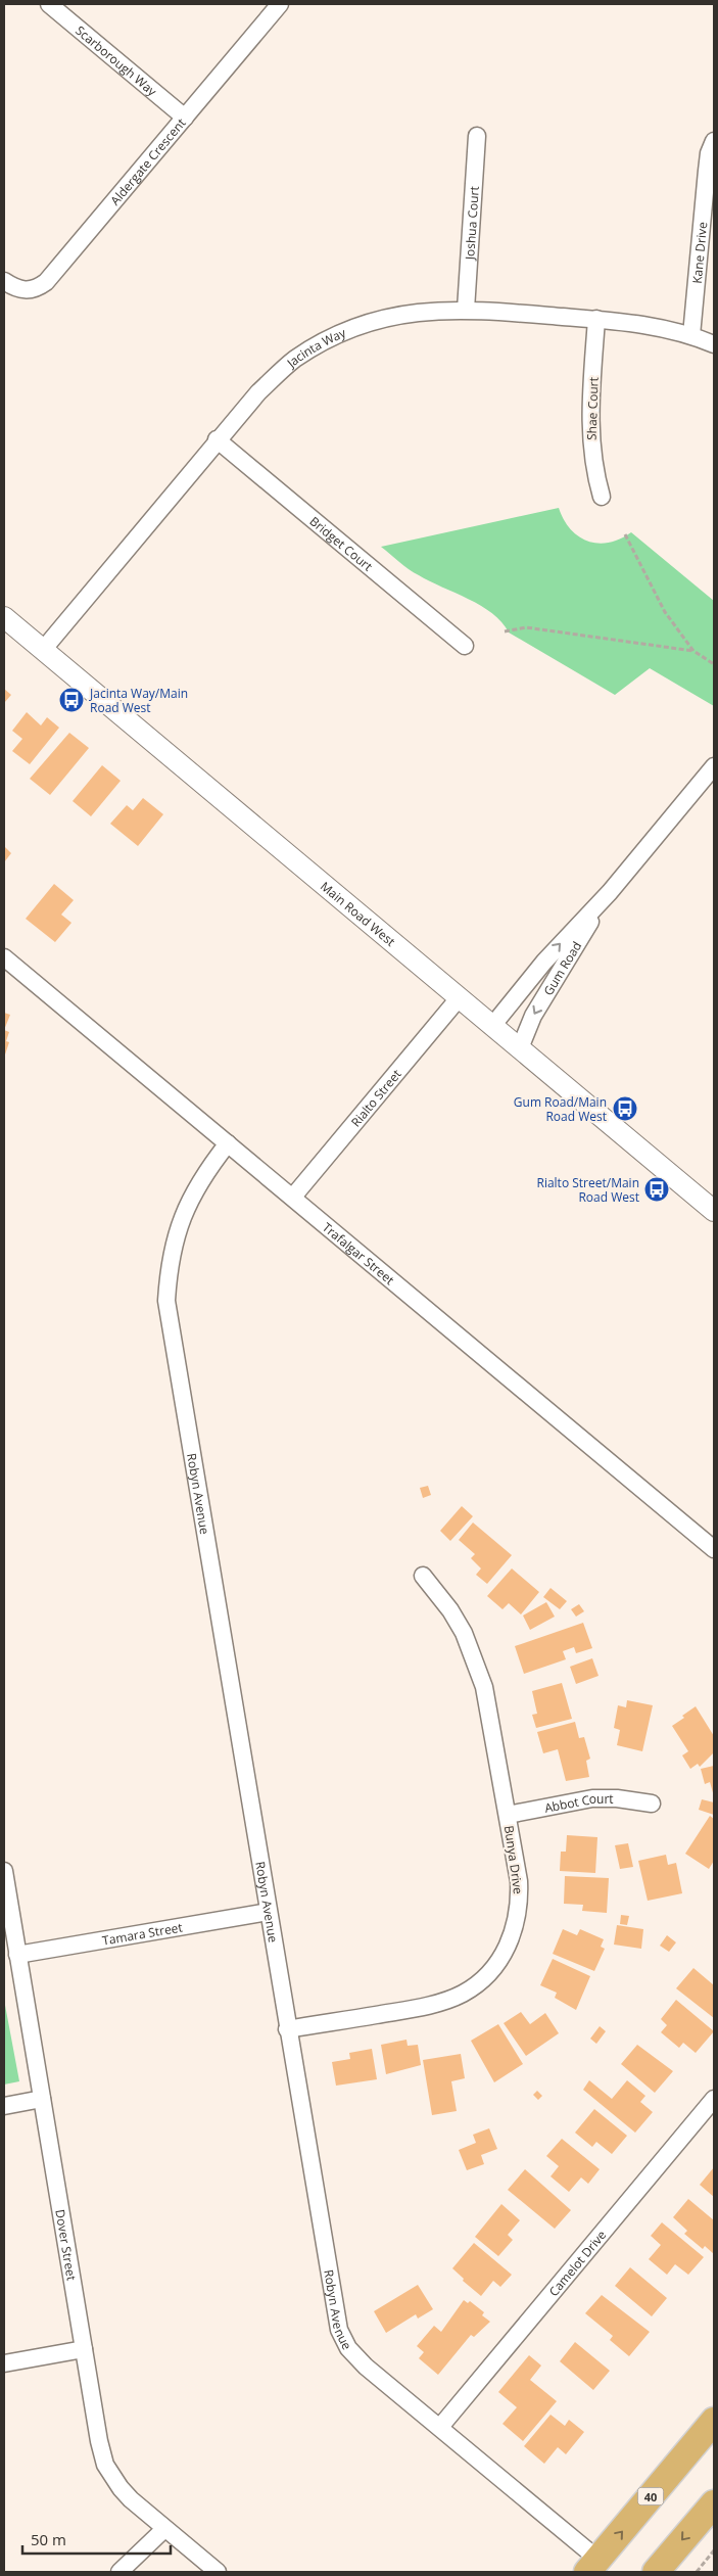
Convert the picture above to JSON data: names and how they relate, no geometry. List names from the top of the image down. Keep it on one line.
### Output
{"streets":{"main road":["40"],"street":["Scarborough Way","Aldergate Crescent","Joshua Court","Kane Drive","Jacinta Way","Shae Court","Bridget Court","Main Road West","Gum Road","Rialto Street","Trafalgar Street","Robyn Avenue","Abbot Court","Bunya Drive","Tamara Street","Dover Street","Camelot Drive"]},"crossings":[["Scarborough Way","Aldergate Crescent"],["Joshua Court","Jacinta Way"],["Kane Drive","Jacinta Way"],["Jacinta Way","Shae Court"],["Jacinta Way","Bridget Court"],["Jacinta Way","Main Road West"],["Main Road West","Gum Road"],["Main Road West","Rialto Street"],["Rialto Street","Trafalgar Street"],["Trafalgar Street","Robyn Avenue"],["Robyn Avenue","Bunya Drive"],["Robyn Avenue","Tamara Street"],["Robyn Avenue","Camelot Drive"],["Robyn Avenue","40"],["Abbot Court","Bunya Drive"],["Tamara Street","Dover Street"]],"places":{"bus stop":["Jacinta Way/Main Road West","Gum Road/Main Road West","Rialto Street/Main Road West"]},"scale_bar":"50 m"}
